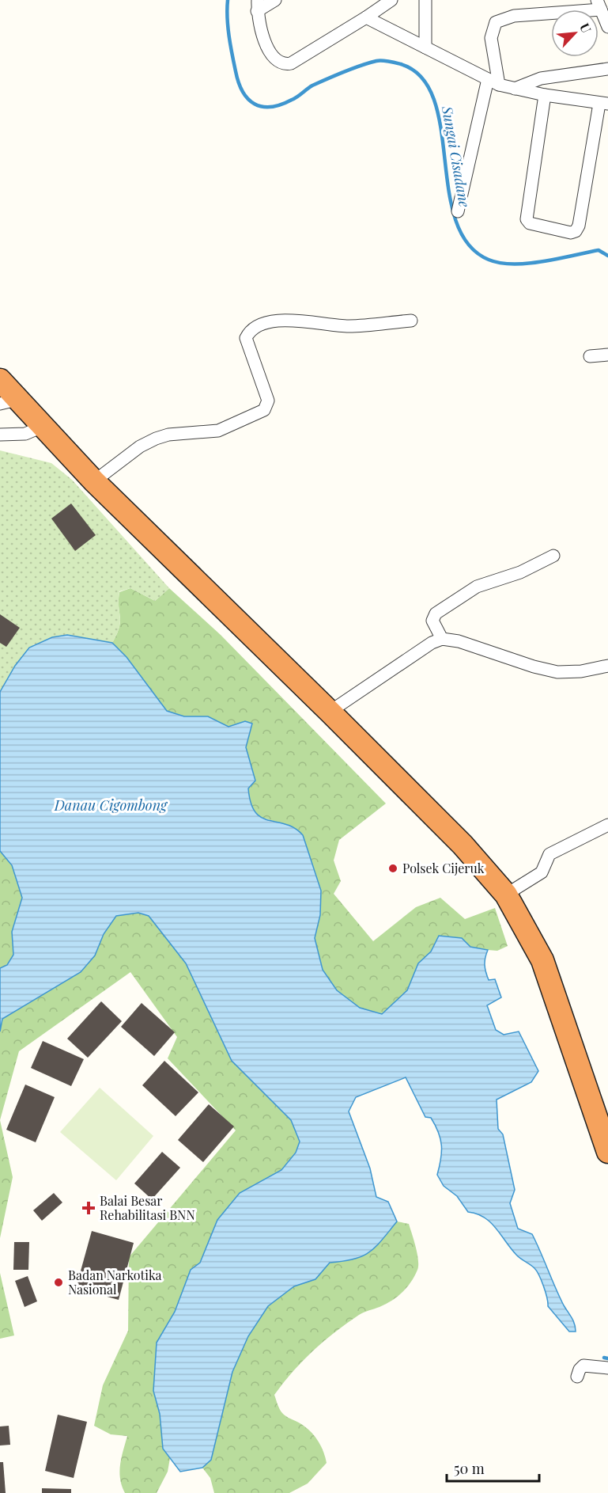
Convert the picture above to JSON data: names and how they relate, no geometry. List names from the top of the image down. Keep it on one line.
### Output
{"water":["Sungai Cisadane","Danau Cigombong"],"places":{"other":["Polsek Cijeruk","Badan Narkotika Nasional"],"health":["Balai Besar Rehabilitasi BNN"]},"scale_bar":"50 m","north":"top right"}
